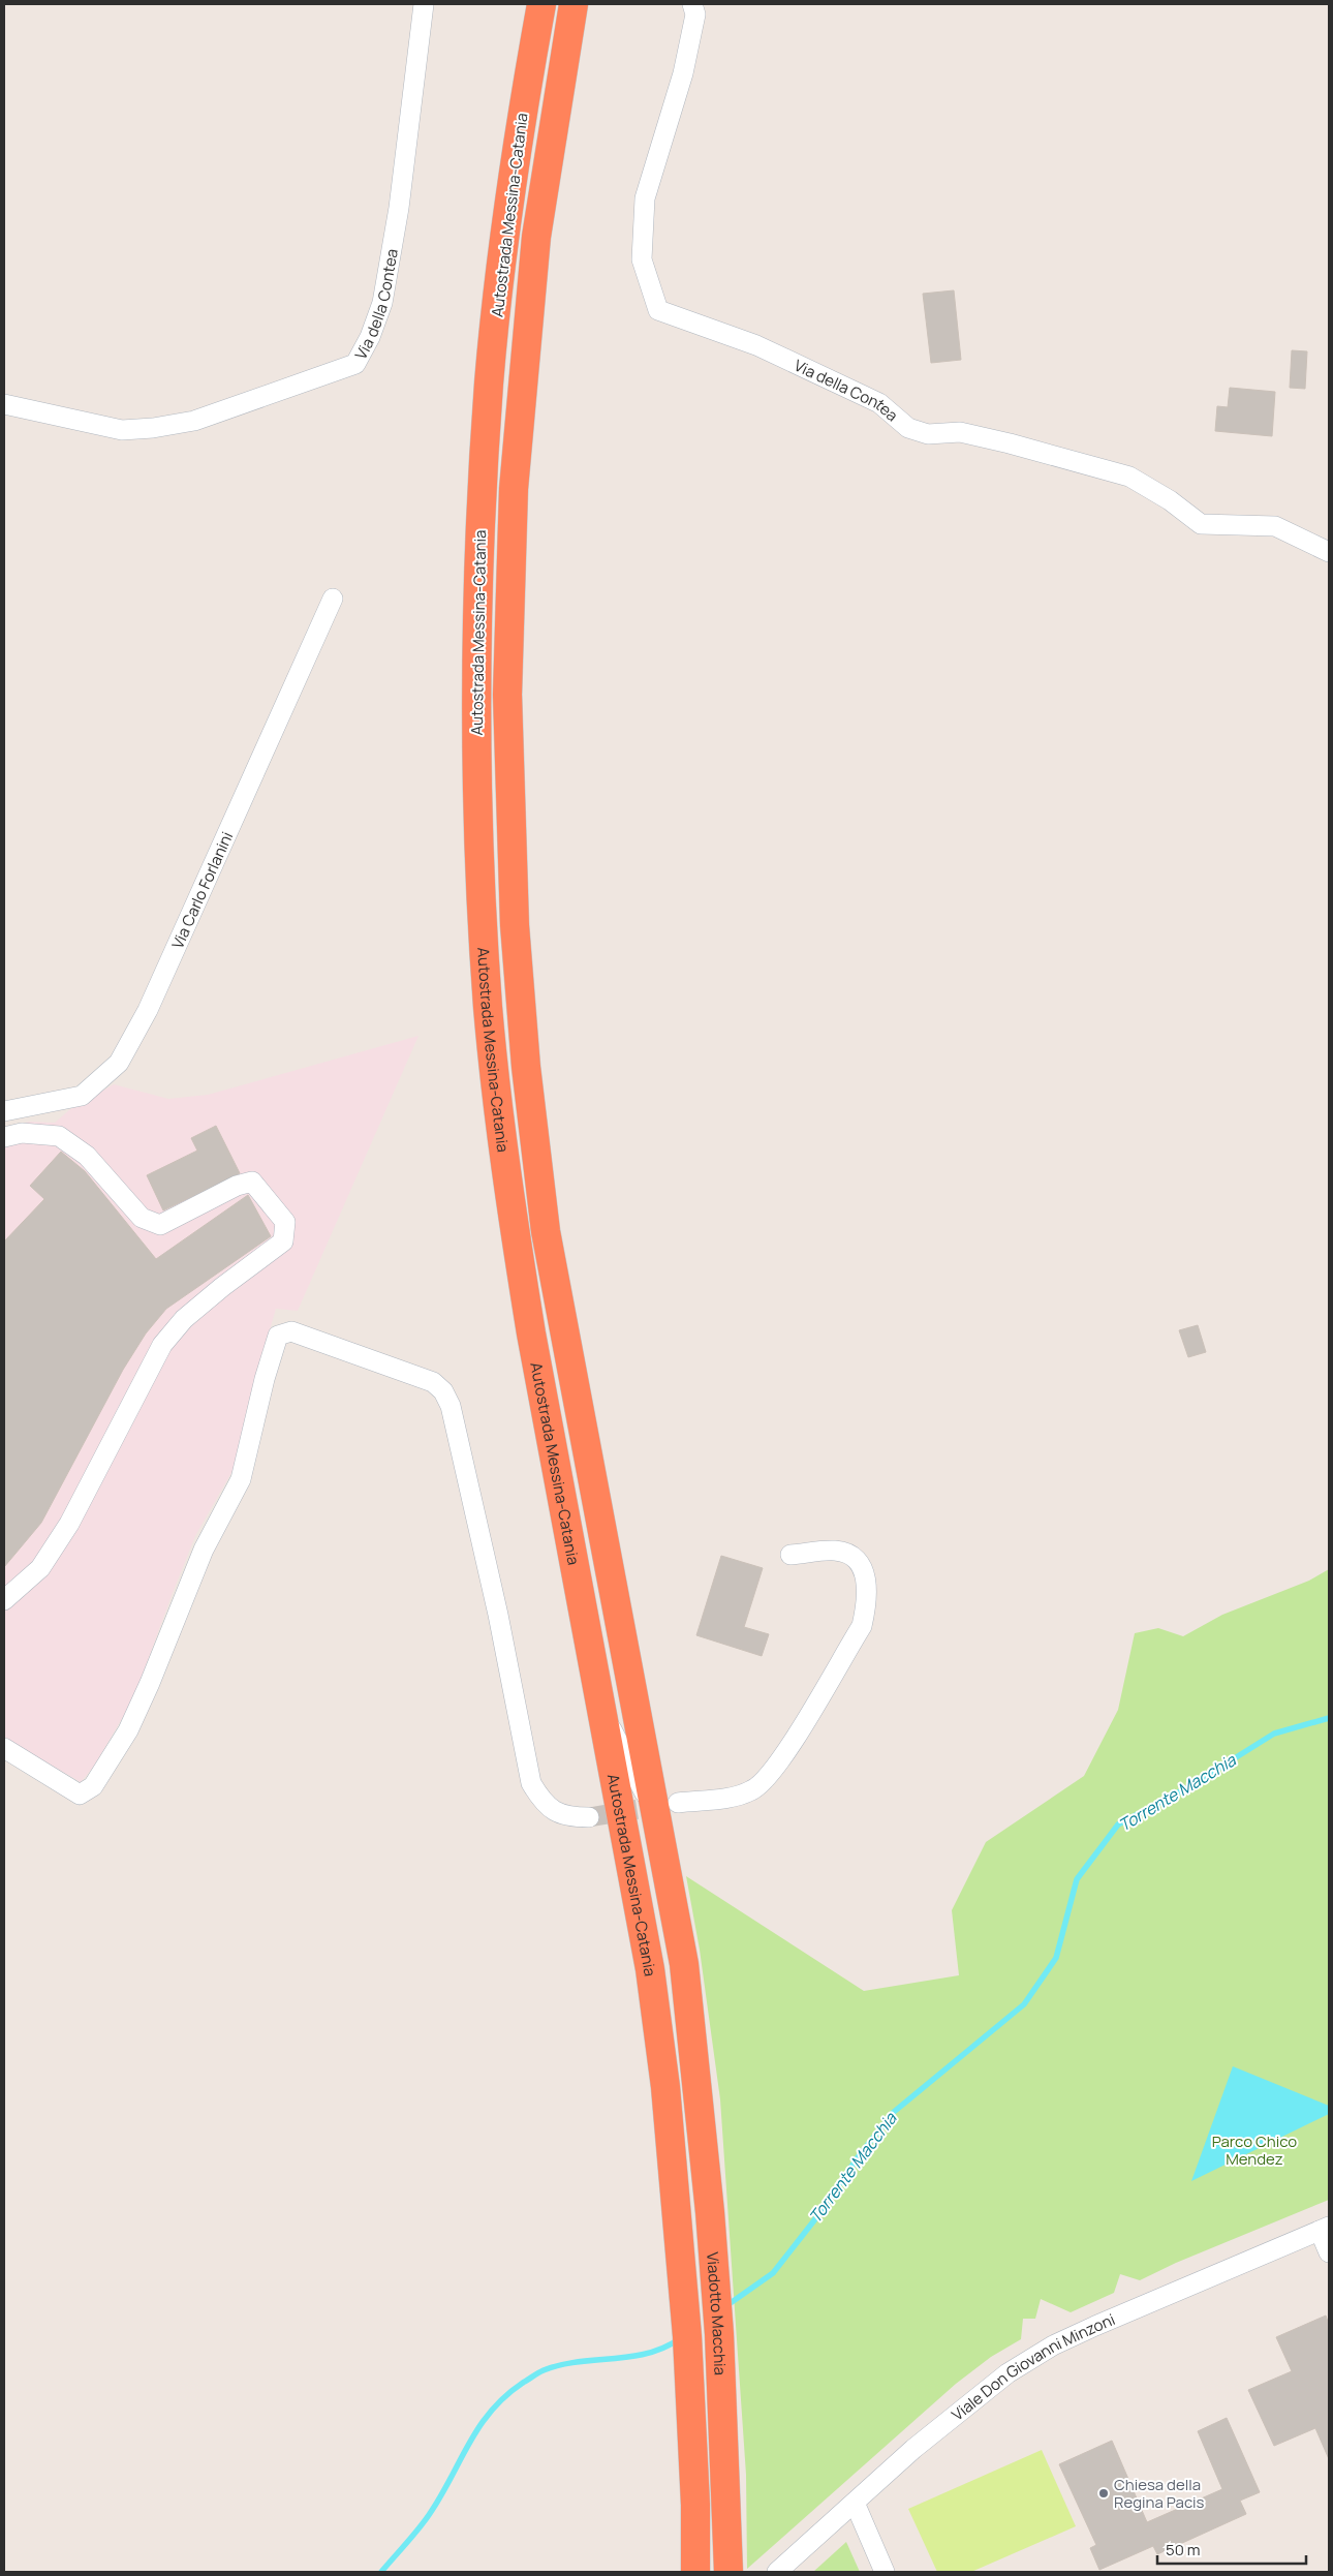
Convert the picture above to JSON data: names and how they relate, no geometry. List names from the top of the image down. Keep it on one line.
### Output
{"streets":{"highway":["Autostrada Messina-Catania","Viadotto Macchia"],"street":["Via della Contea","Via Carlo Forlanini","Viale Don Giovanni Minzoni"]},"crossings":[["Autostrada Messina-Catania","Viadotto Macchia"]],"water":["Torrente Macchia"],"parks":["Parco Chico Mendez"],"places":["Chiesa della Regina Pacis"],"scale_bar":"50 m"}
